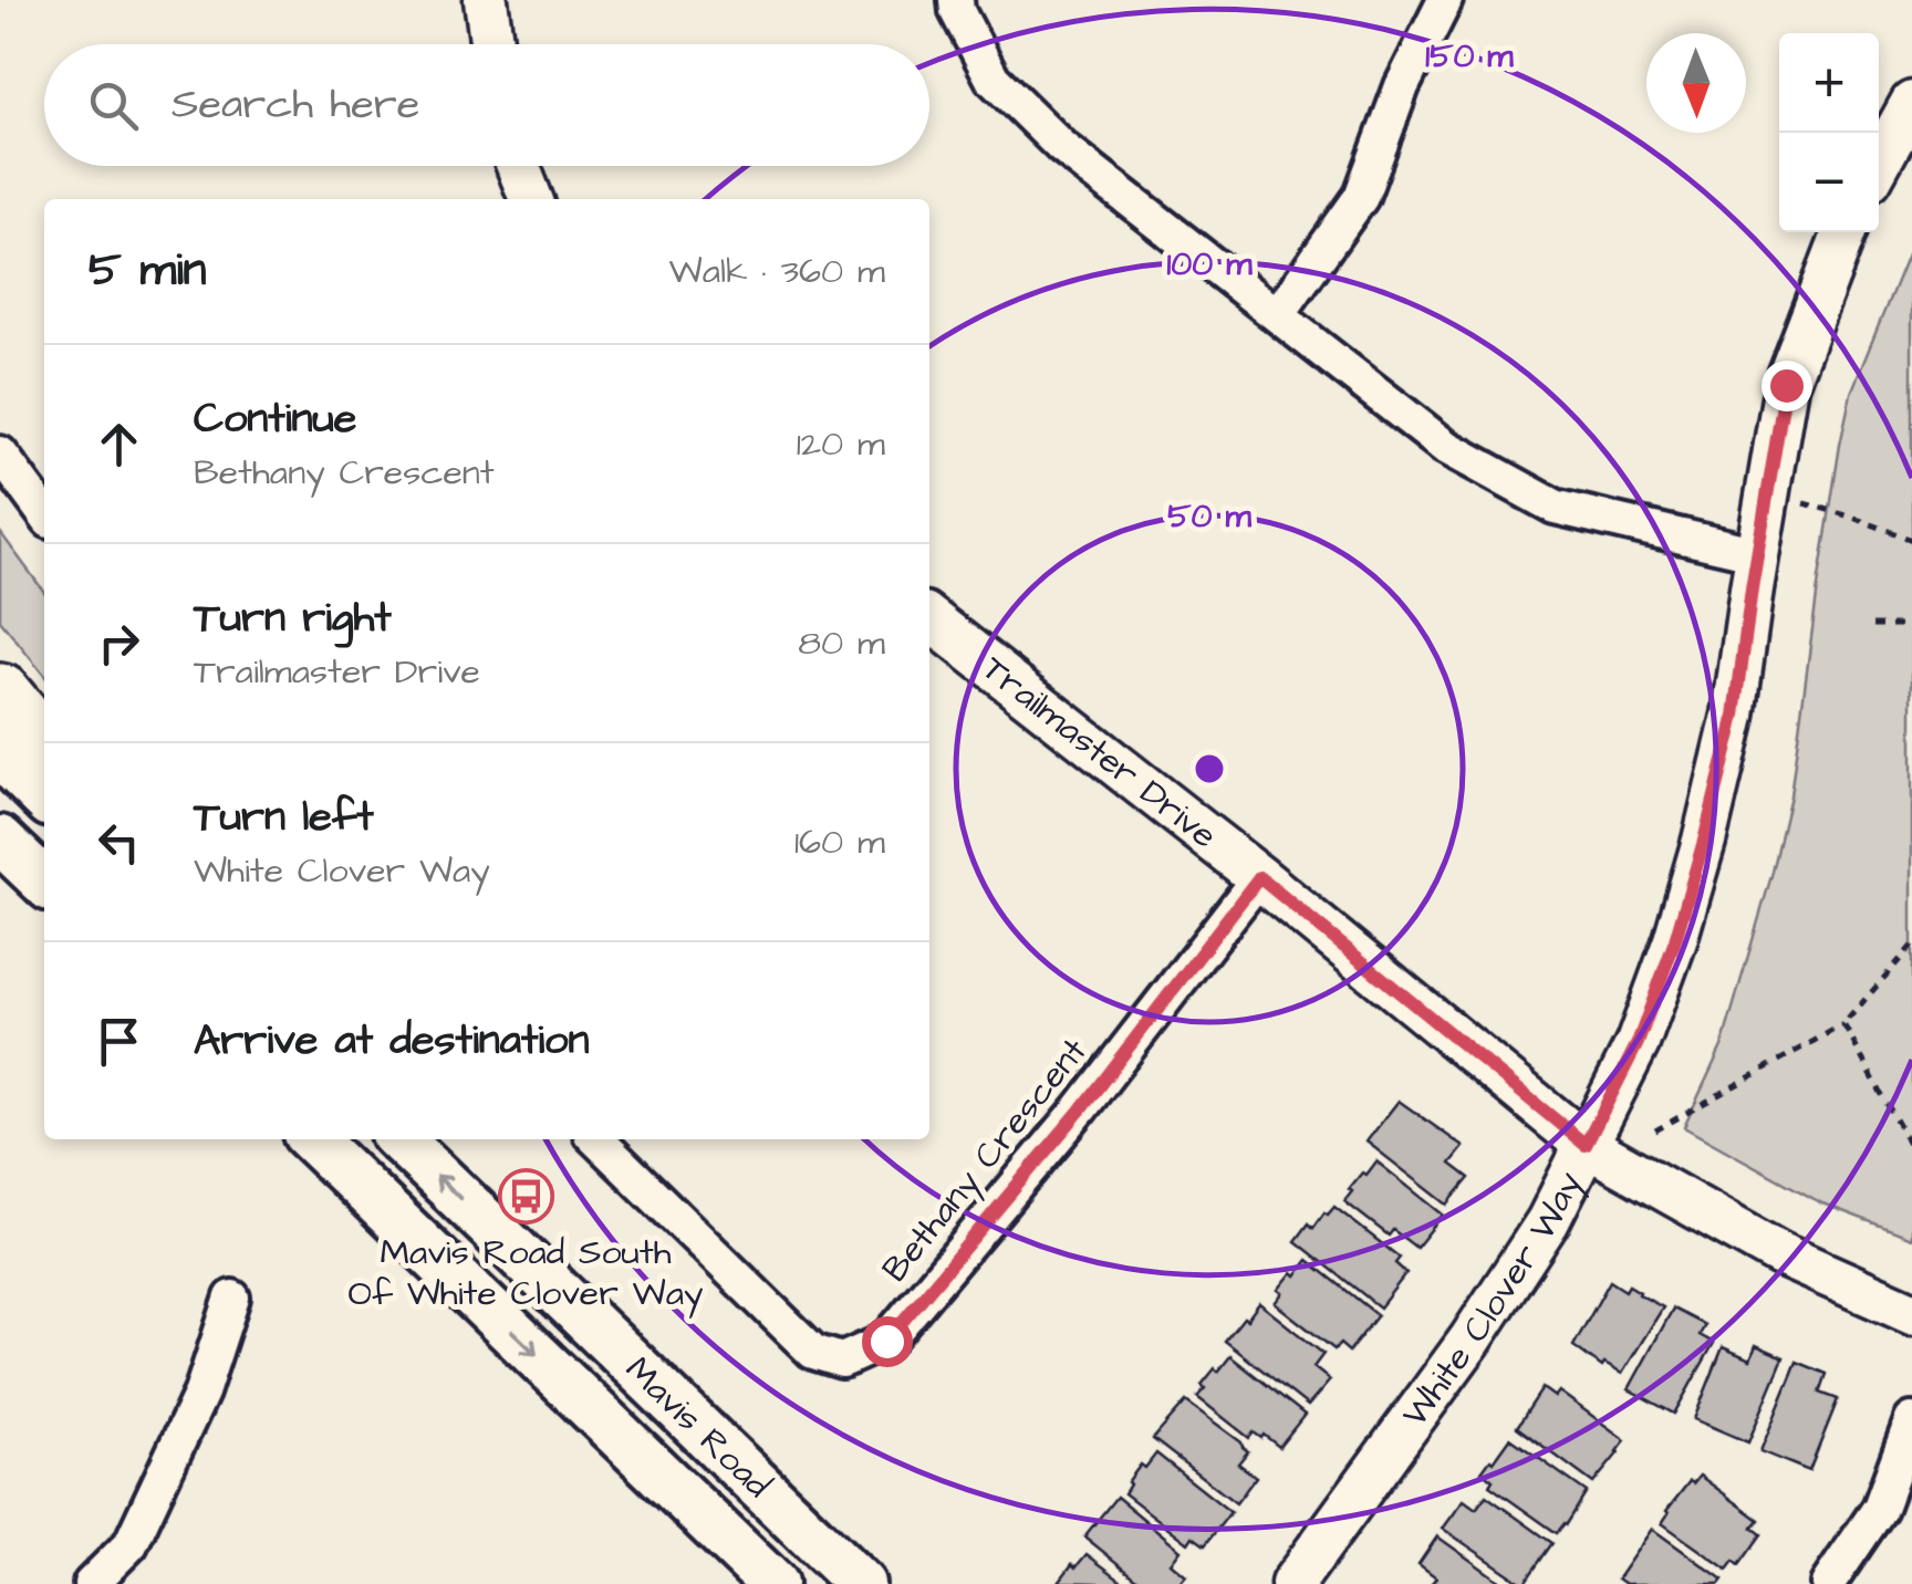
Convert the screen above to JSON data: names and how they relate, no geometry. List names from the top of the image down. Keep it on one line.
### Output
{"streets":{"main road":["Mavis Road"],"street":["Trailmaster Drive","Bethany Crescent","White Clover Way"]},"crossings":[["Trailmaster Drive","Bethany Crescent"],["Trailmaster Drive","White Clover Way"]],"places":{"bus stop":["Mavis Road South Of White Clover Way"]},"north":"bottom","page":{"map_buttons":["+","−"],"search":"Search here","heading":["5 min","Walk · 360 m"],"list":[["Continue","Bethany Crescent","120 m"],["Turn right","Trailmaster Drive","80 m"],["Turn left","White Clover Way","160 m"],"Arrive at destination"]},"rings":["150 m","100 m","50 m"]}
